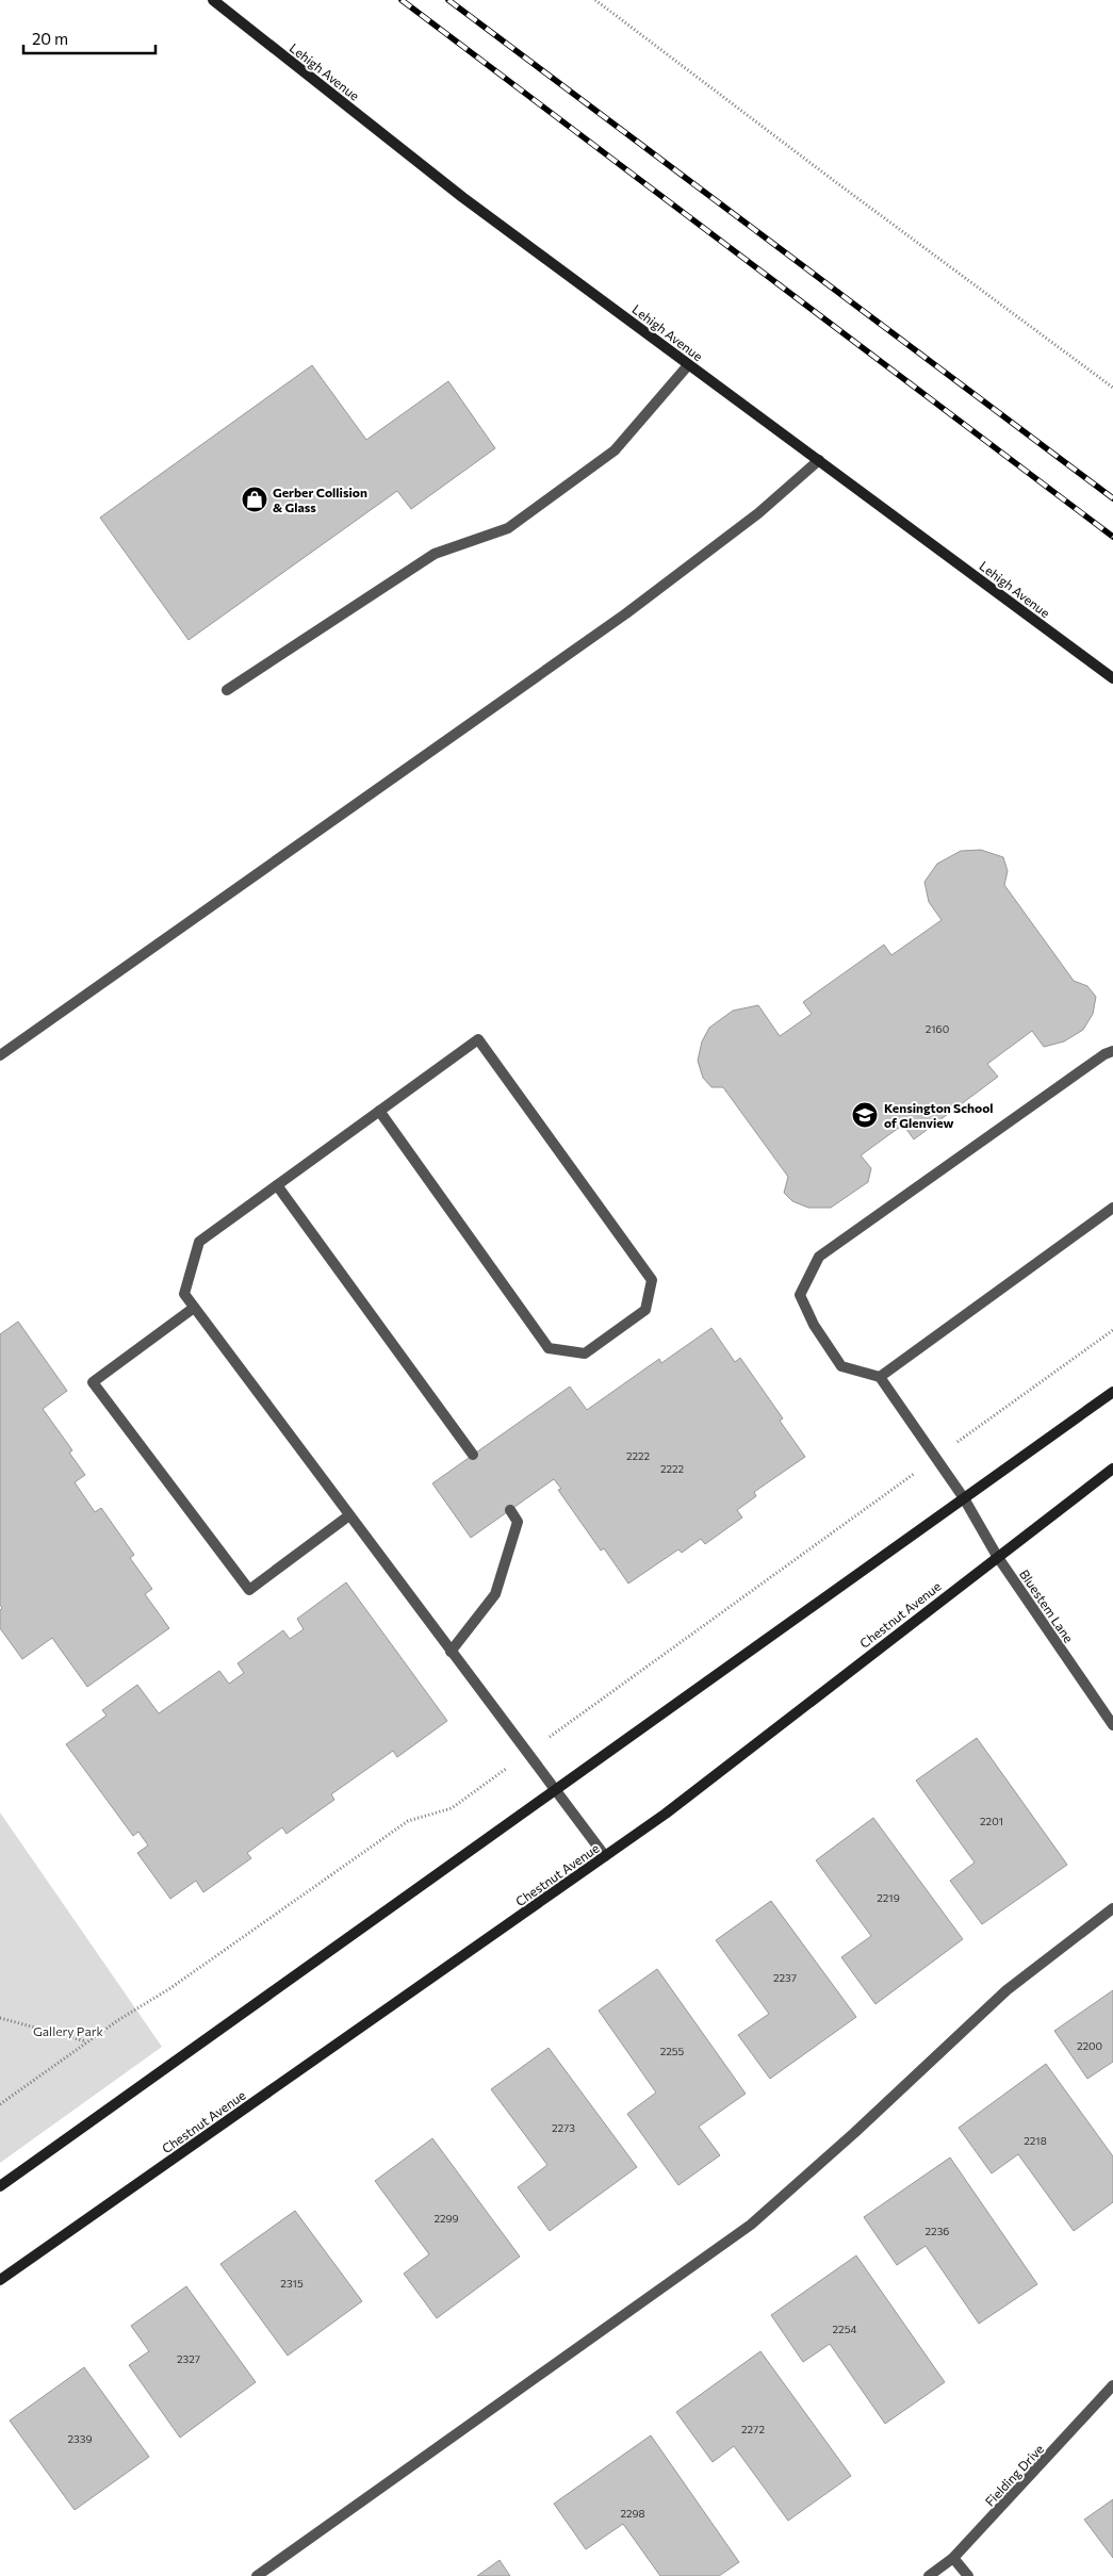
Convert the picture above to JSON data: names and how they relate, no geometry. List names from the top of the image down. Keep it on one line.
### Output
{"streets":{"street":["Lehigh Avenue","Bluestem Lane","Chestnut Avenue","Fielding Drive"]},"crossings":[["Bluestem Lane","Chestnut Avenue"]],"parks":["Gallery Park"],"places":{"shop":["Gerber Collision & Glass"],"school or university":["Kensington School of Glenview"]},"house_numbers":["2160","2222","2222","2201","2219","2237","2200","2255","2273","2218","2299","2236","2315","2254","2327","2272","2339","2298"],"scale_bar":"20 m"}
